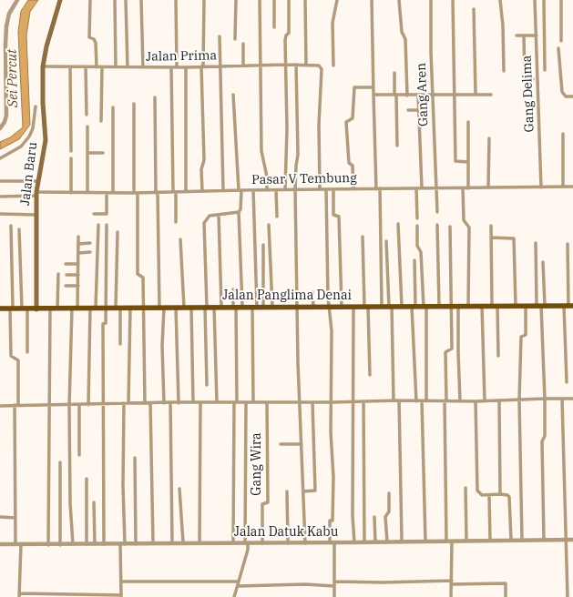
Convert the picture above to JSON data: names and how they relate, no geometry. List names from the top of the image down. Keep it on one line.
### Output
{"streets":{"main road":["Jalan Baru","Jalan Panglima Denai"],"street":["Jalan Prima","Gang Delima","Gang Aren","Pasar V Tembung","Gang Wira","Jalan Datuk Kabu"]},"crossings":[["Jalan Prima","Jalan Baru"],["Jalan Prima","Pasar V Tembung"],["Gang Delima","Pasar V Tembung"],["Gang Aren","Pasar V Tembung"],["Jalan Baru","Pasar V Tembung"],["Jalan Baru","Jalan Panglima Denai"],["Gang Wira","Jalan Datuk Kabu"]],"water":["Sei Percut"]}
